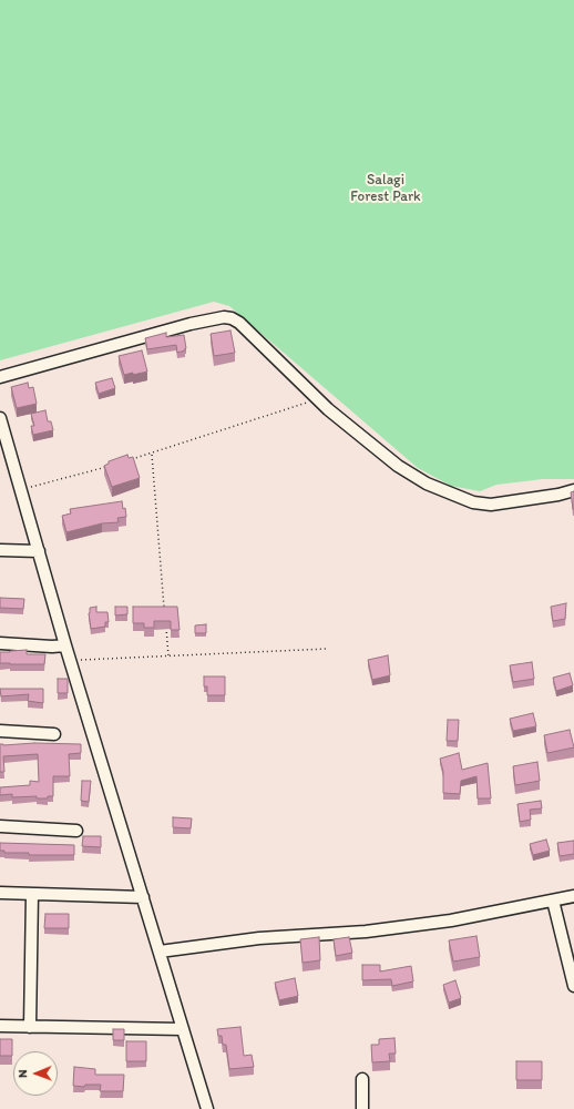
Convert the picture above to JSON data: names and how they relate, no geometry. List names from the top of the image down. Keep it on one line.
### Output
{"parks":["Salagi Forest Park"],"north":"left"}
